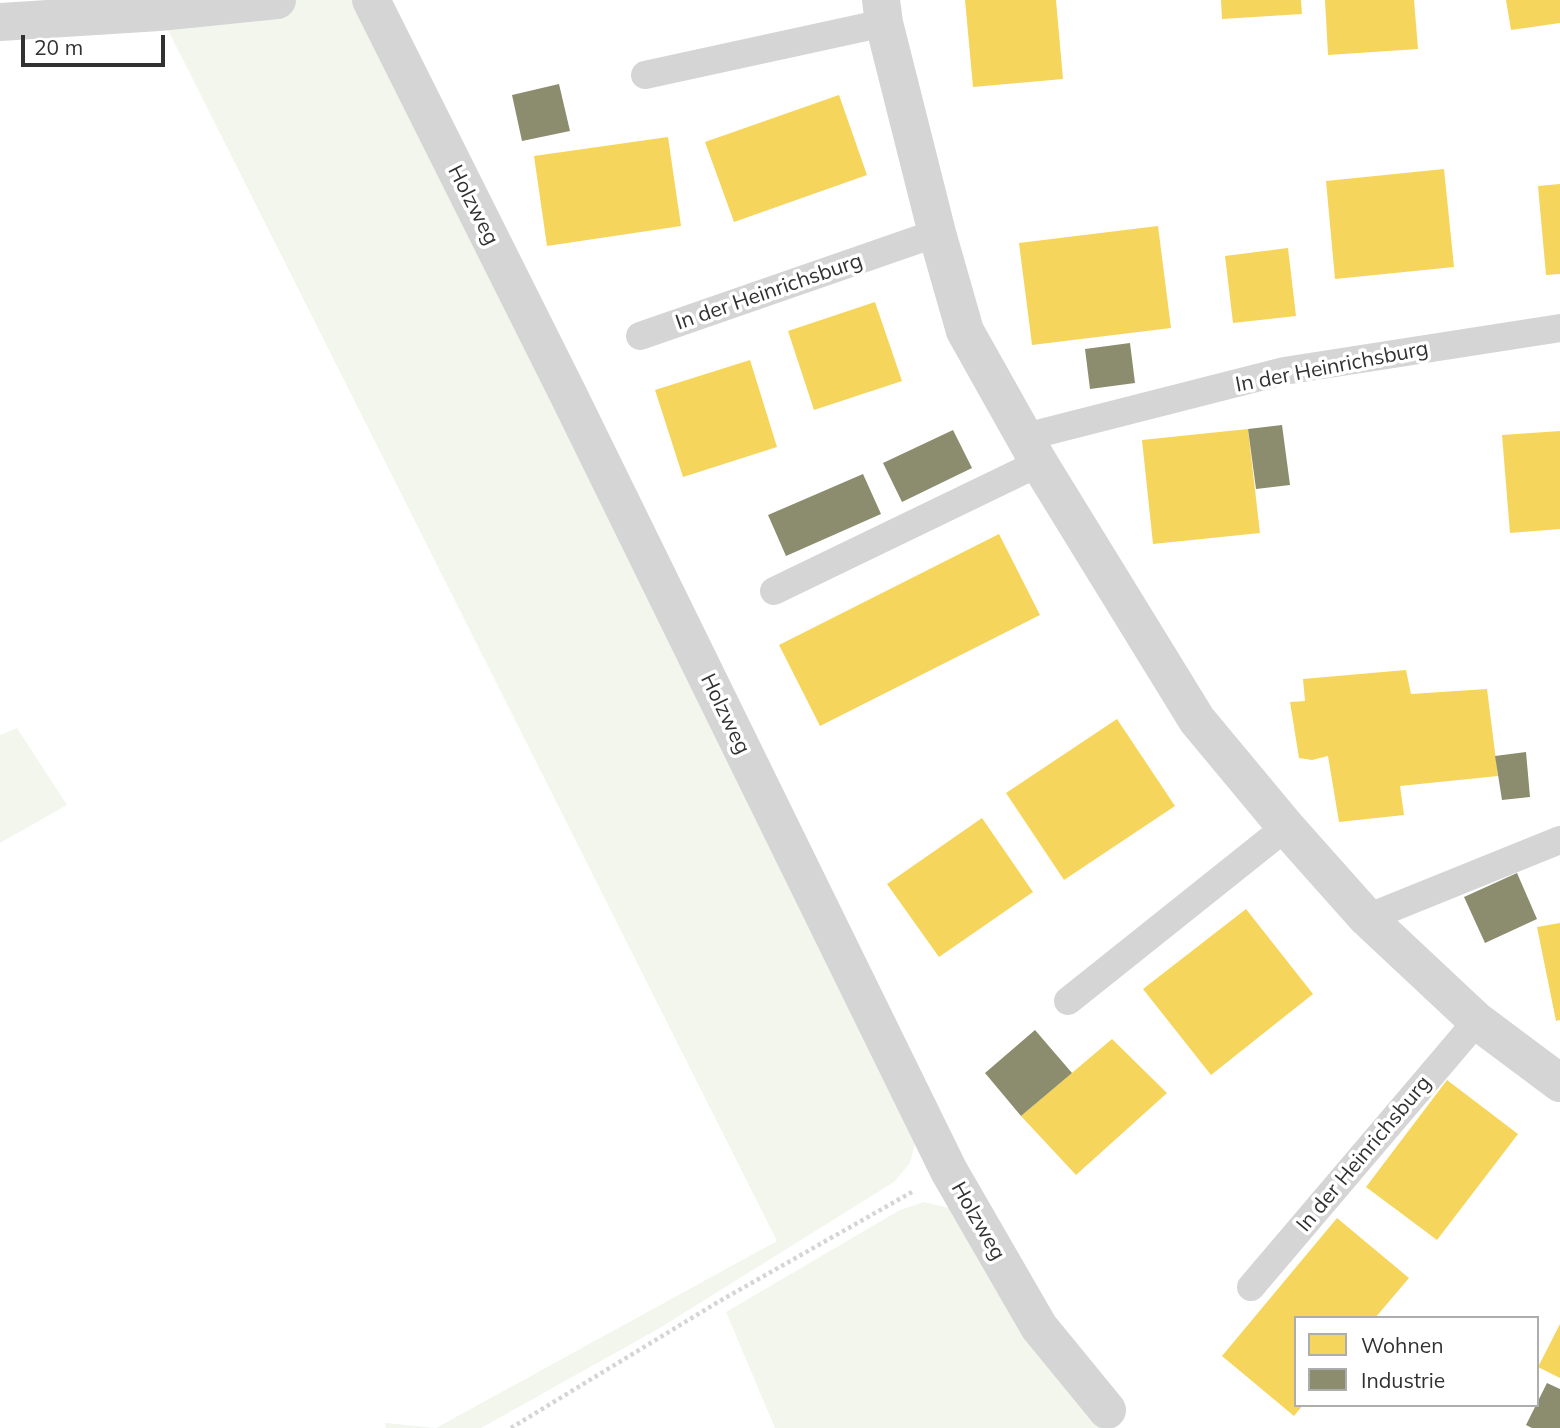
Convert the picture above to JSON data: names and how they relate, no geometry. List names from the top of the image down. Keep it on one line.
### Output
{"streets":{"street":["Holzweg"],"lane":["In der Heinrichsburg"]},"legend":["Wohnen","Industrie"],"scale_bar":"20 m"}
